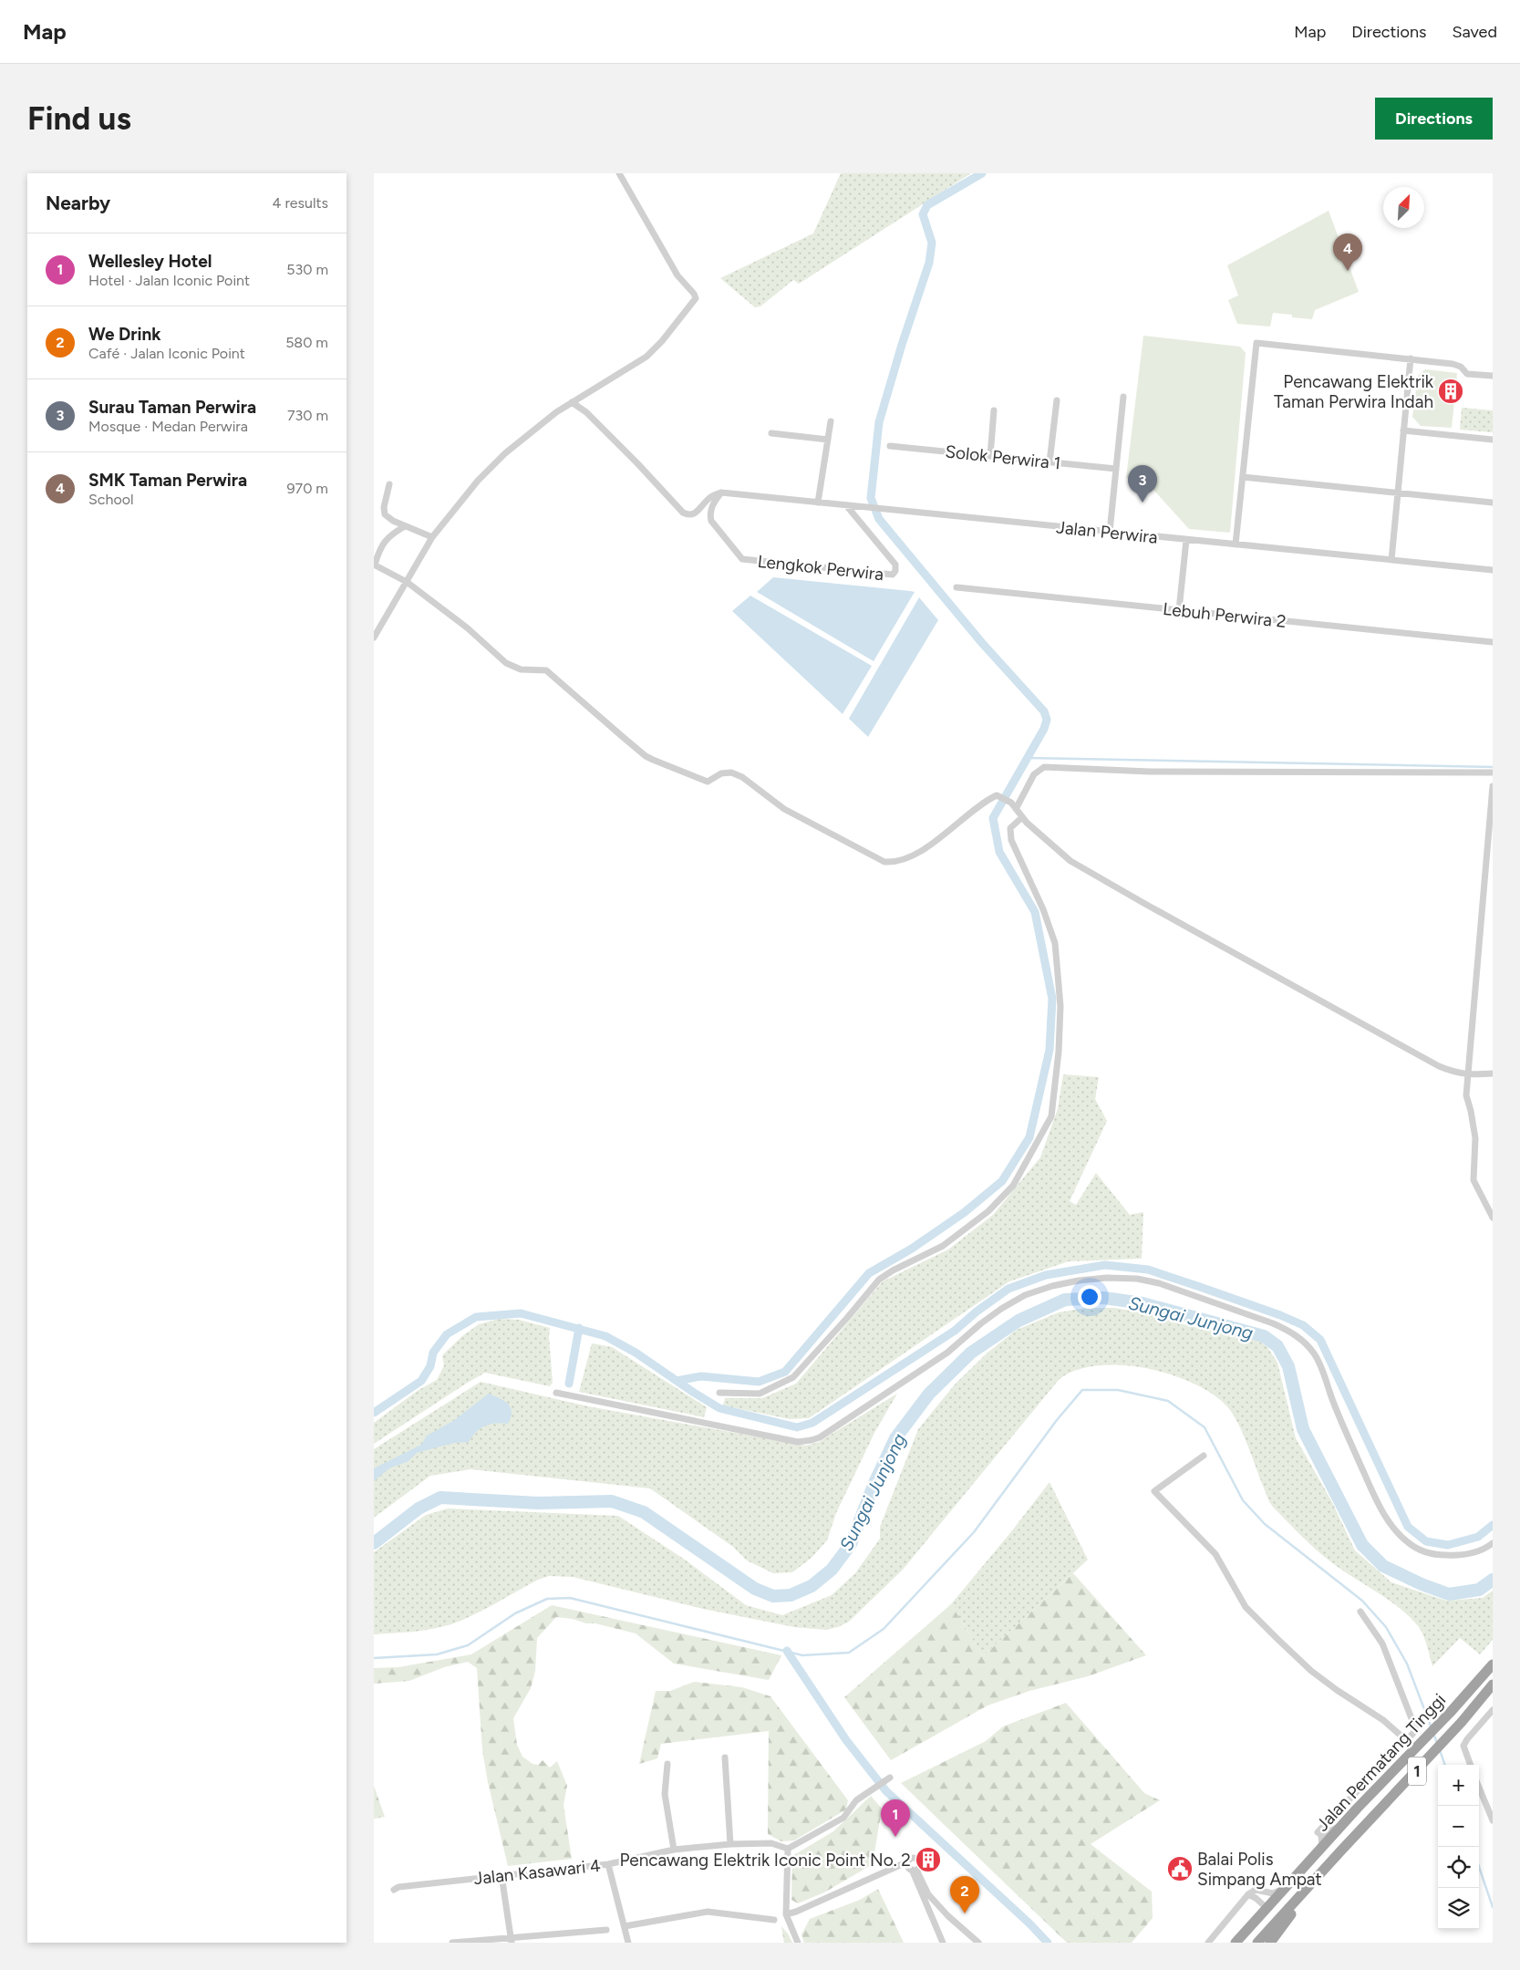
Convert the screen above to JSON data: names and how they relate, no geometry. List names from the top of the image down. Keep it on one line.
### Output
{"streets":{"highway":["Jalan Permatang Tinggi","1"],"street":["Solok Perwira 1","Jalan Perwira","Lengkok Perwira","Lebuh Perwira 2","Jalan Kasawari 4"]},"crossings":[["Jalan Perwira","Lengkok Perwira"]],"water":["Sungai Junjong"],"places":{"building":["Pencawang Elektrik Taman Perwira Indah","Pencawang Elektrik Iconic Point No. 2"],"public building":["Balai Polis Simpang Ampat"]},"north":"top right","page":{"header":"Map","nav":["Map","Directions","Saved"],"buttons":"Directions","title":"Find us","heading":["Nearby","4 results"],"list":[{"mark":"1","name":"Wellesley Hotel","note":"Hotel · Jalan Iconic Point","value":"530 m"},{"mark":"2","name":"We Drink","note":"Café · Jalan Iconic Point","value":"580 m"},{"mark":"3","name":"Surau Taman Perwira","note":"Mosque · Medan Perwira","value":"730 m"},{"mark":"4","name":"SMK Taman Perwira","note":"School","value":"970 m"}],"pins":["4","3","1","2"],"map_buttons":["+","−"]}}
